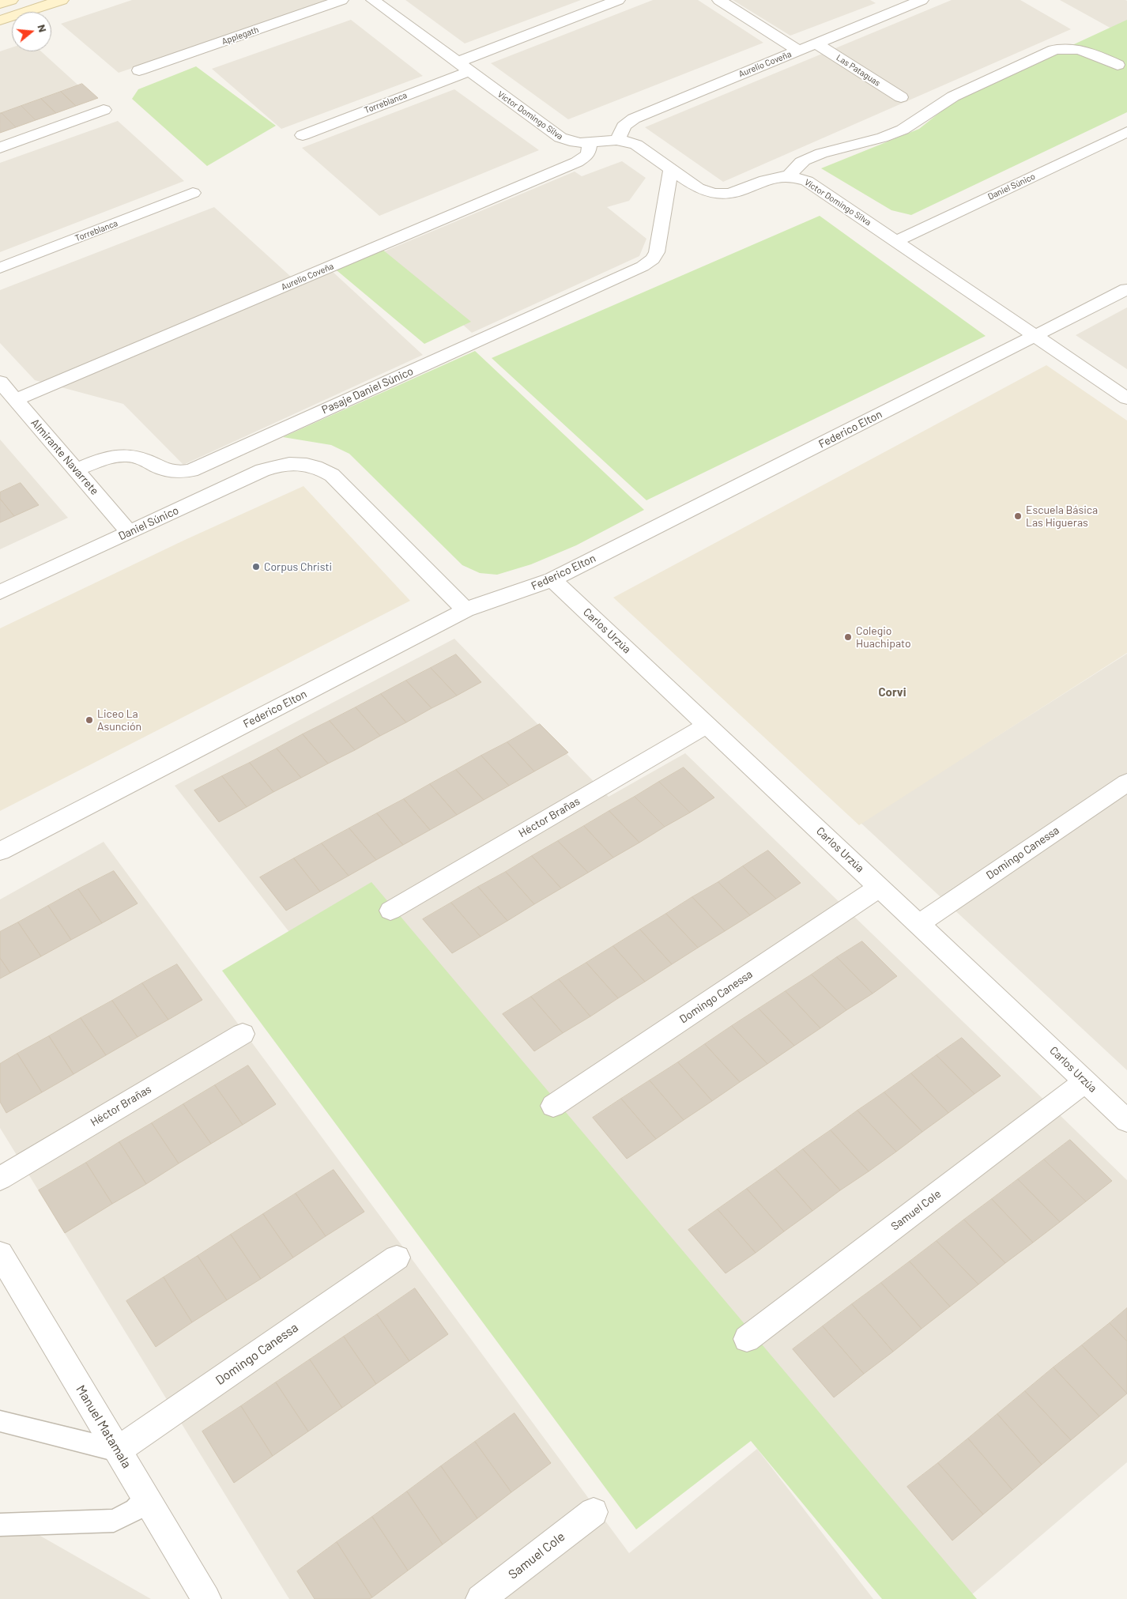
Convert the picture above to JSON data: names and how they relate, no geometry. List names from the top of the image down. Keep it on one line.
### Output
{"streets":{"street":["Applegath","Aurelio Coveña","Las Pataguas","Torreblanca","Víctor Domingo Silva","Daniel Súnico","Pasaje Daniel Súnico","Federico Elton","Almirante Navarrete","Carlos Urzúa","Héctor Brañas","Domingo Canessa","Samuel Cole","Manuel Matamala"]},"crossings":[["Aurelio Coveña","Las Pataguas"],["Aurelio Coveña","Víctor Domingo Silva"],["Aurelio Coveña","Almirante Navarrete"],["Torreblanca","Víctor Domingo Silva"],["Víctor Domingo Silva","Daniel Súnico"],["Víctor Domingo Silva","Pasaje Daniel Súnico"],["Víctor Domingo Silva","Federico Elton"],["Daniel Súnico","Federico Elton"],["Daniel Súnico","Almirante Navarrete"],["Pasaje Daniel Súnico","Almirante Navarrete"],["Federico Elton","Carlos Urzúa"],["Carlos Urzúa","Héctor Brañas"],["Carlos Urzúa","Domingo Canessa"],["Carlos Urzúa","Samuel Cole"],["Domingo Canessa","Manuel Matamala"]],"districts":["Corvi"],"places":["Escuela Básica Las Higueras","Corpus Christi","Colegio Huachipato","Liceo La Asunción"],"north":"right"}
